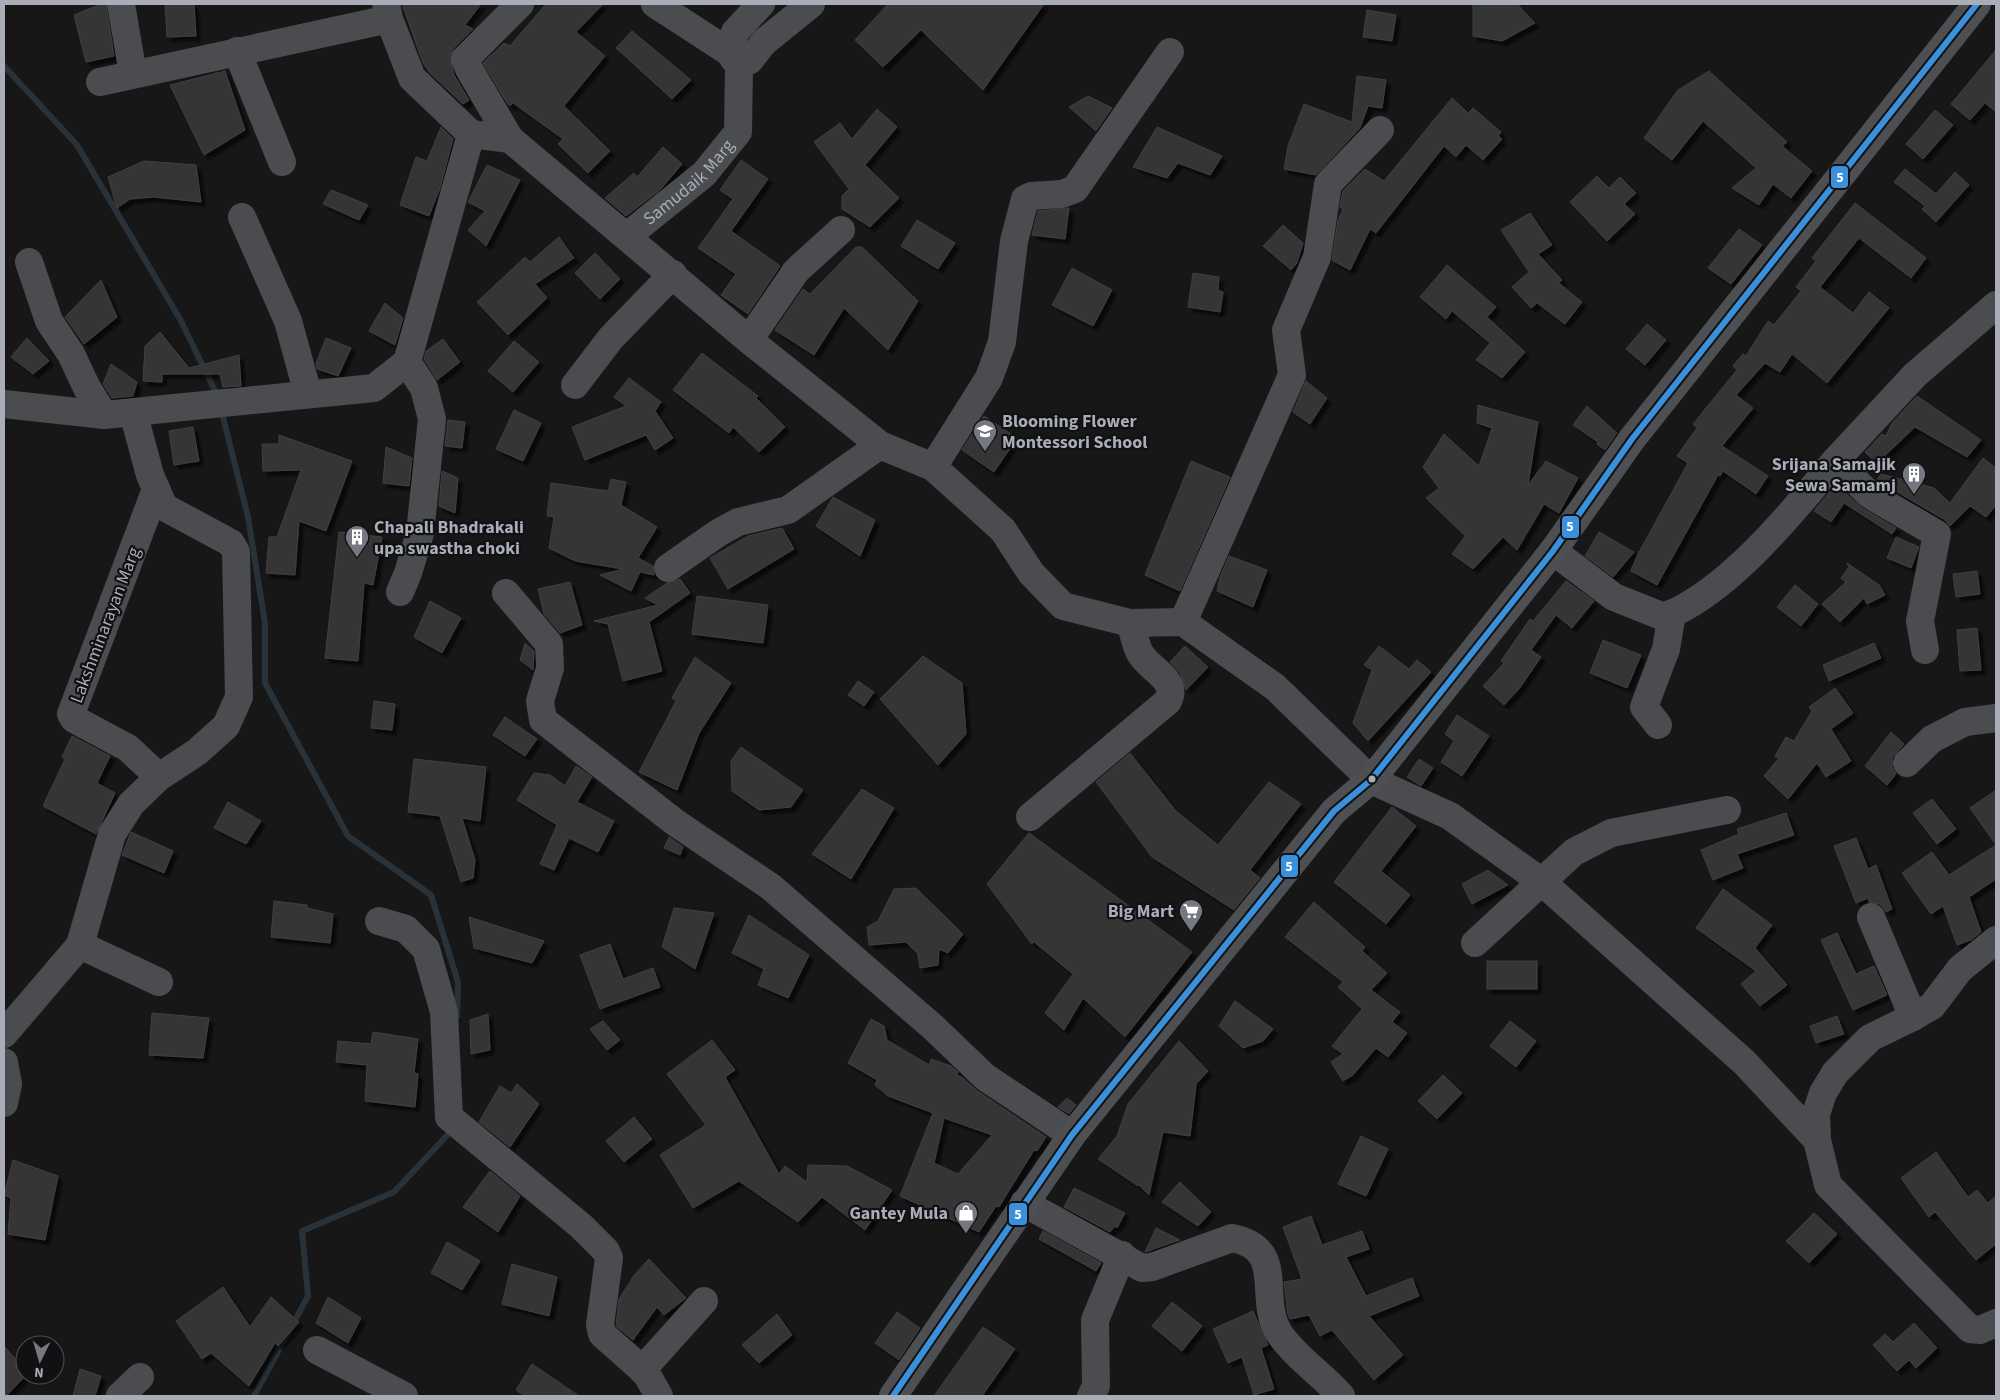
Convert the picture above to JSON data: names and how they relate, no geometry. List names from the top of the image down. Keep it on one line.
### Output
{"streets":{"street":["Samudaik Marg","Lakshminarayan Marg"]},"places":{"school or university":["Blooming Flower Montessori School"],"building":["Srijana Samajik Sewa Samamj","Chapali Bhadrakali upa swastha choki"],"supermarket":["Big Mart"],"shop":["Gantey Mula"]},"lines":["transit line 5"],"north":"bottom"}
